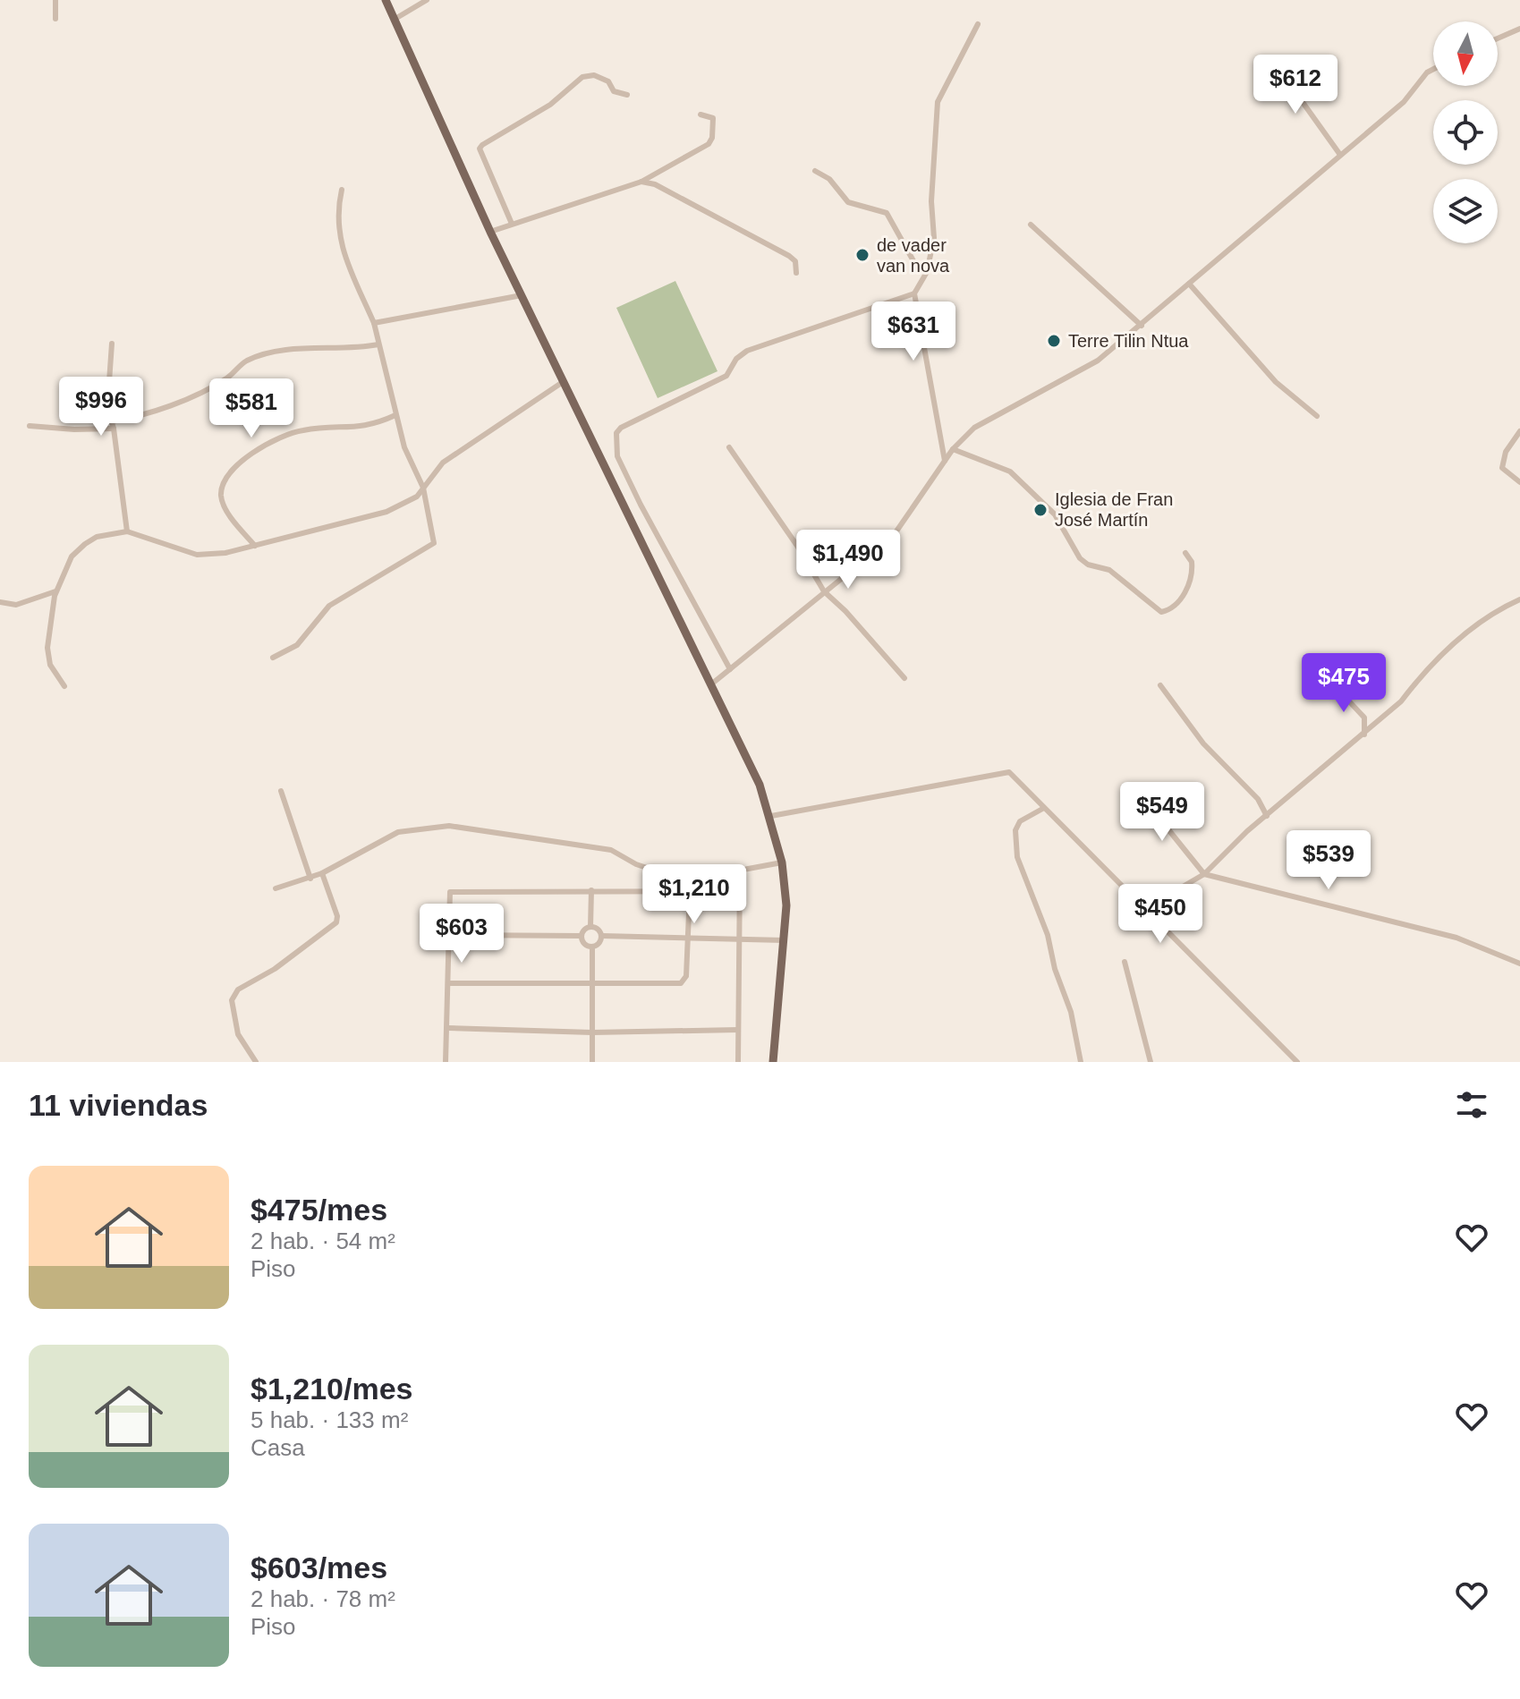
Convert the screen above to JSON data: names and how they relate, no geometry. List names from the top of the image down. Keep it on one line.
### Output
{"places":["de vader van nova","Terre Tilin Ntua","Iglesia de Fran José Martín"],"north":"bottom","page":{"price":["$612","$631","$996","$581","$1,490","$475","$549","$539","$1,210","$450","$603"],"heading":"11 viviendas","list":[{"name":"$475/mes","note":"2 hab. · 54 m² · Piso"},{"name":"$1,210/mes","note":"5 hab. · 133 m² · Casa"},{"name":"$603/mes","note":"2 hab. · 78 m² · Piso"}]}}
